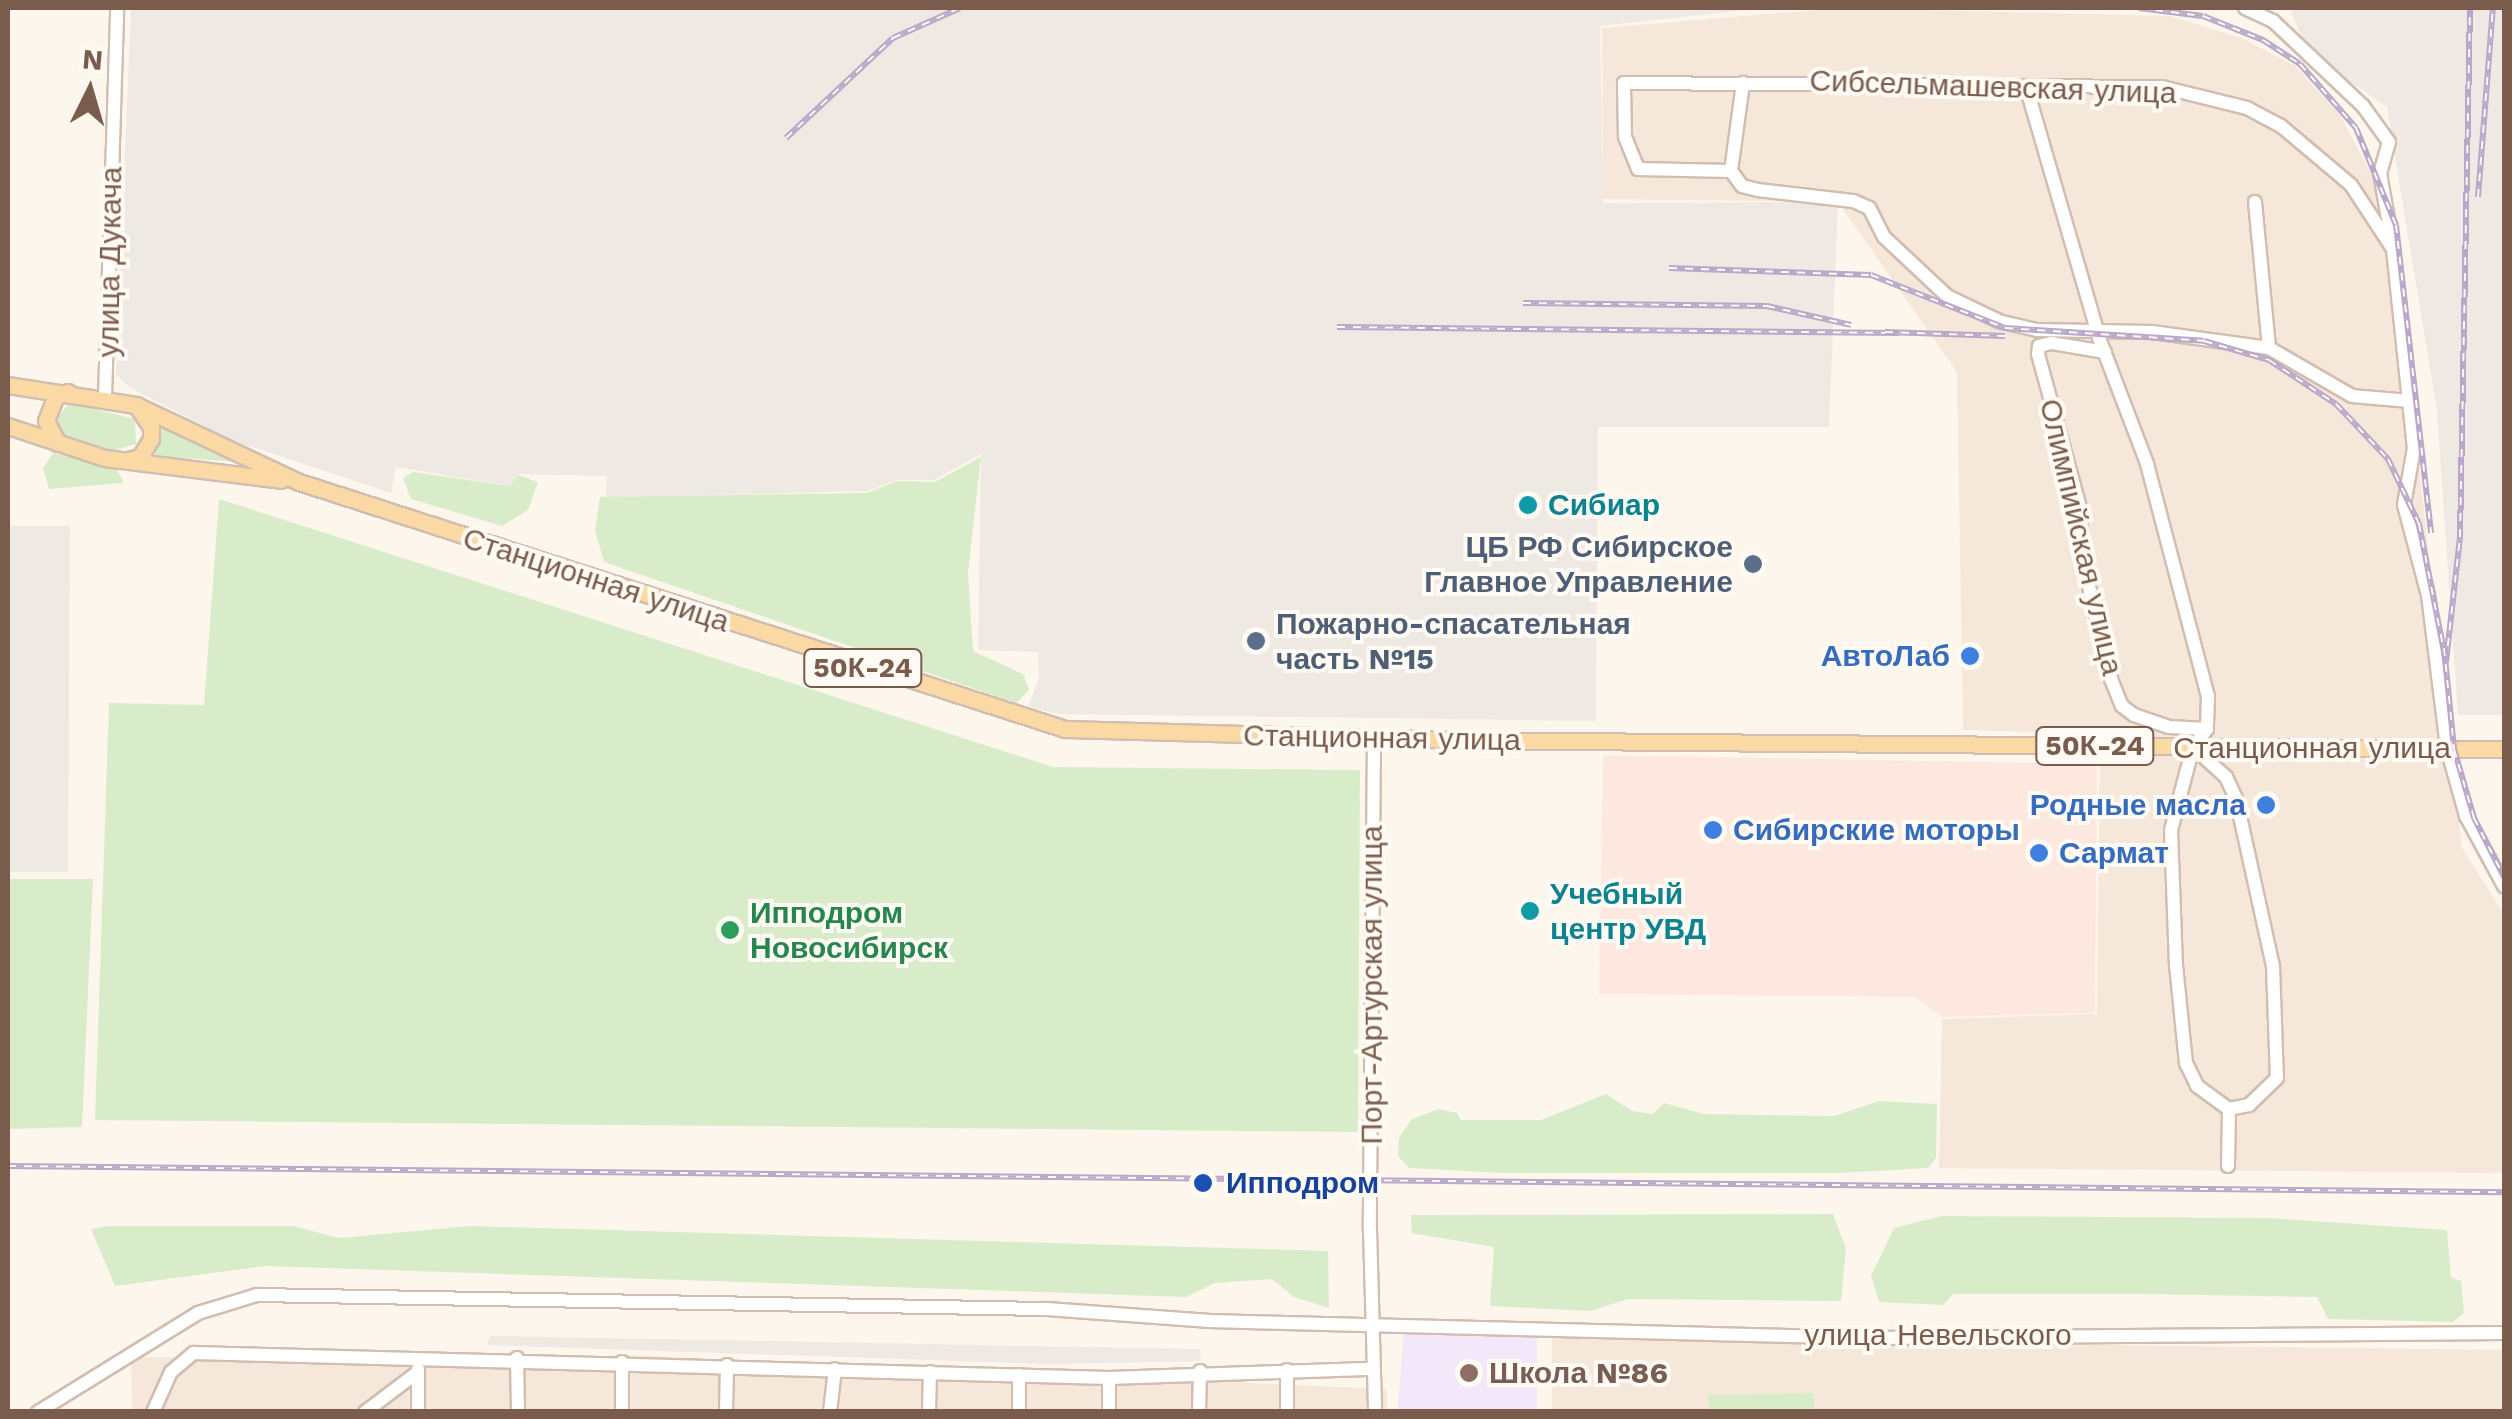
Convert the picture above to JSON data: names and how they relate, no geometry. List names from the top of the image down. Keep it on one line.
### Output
{"streets":{"main road":["Станционная улица","50К-24"],"street":["Сибсельмашевская улица","улица Дукача","Олимпийская улица","Порт-Артурская улица","улица Невельского"]},"crossings":[["Сибсельмашевская улица","Станционная улица"],["улица Дукача","Станционная улица"],["Станционная улица","Порт-Артурская улица"],["Порт-Артурская улица","улица Невельского"]],"places":["Сибиар","ЦБ РФ Сибирское Главное Управление","Пожарно-спасательная часть №15","АвтоЛаб","Родные масла","Сибирские моторы","Сармат","Учебный центр УВД","Ипподром Новосибирск","Ипподром","Школа №86"],"north":"top"}
